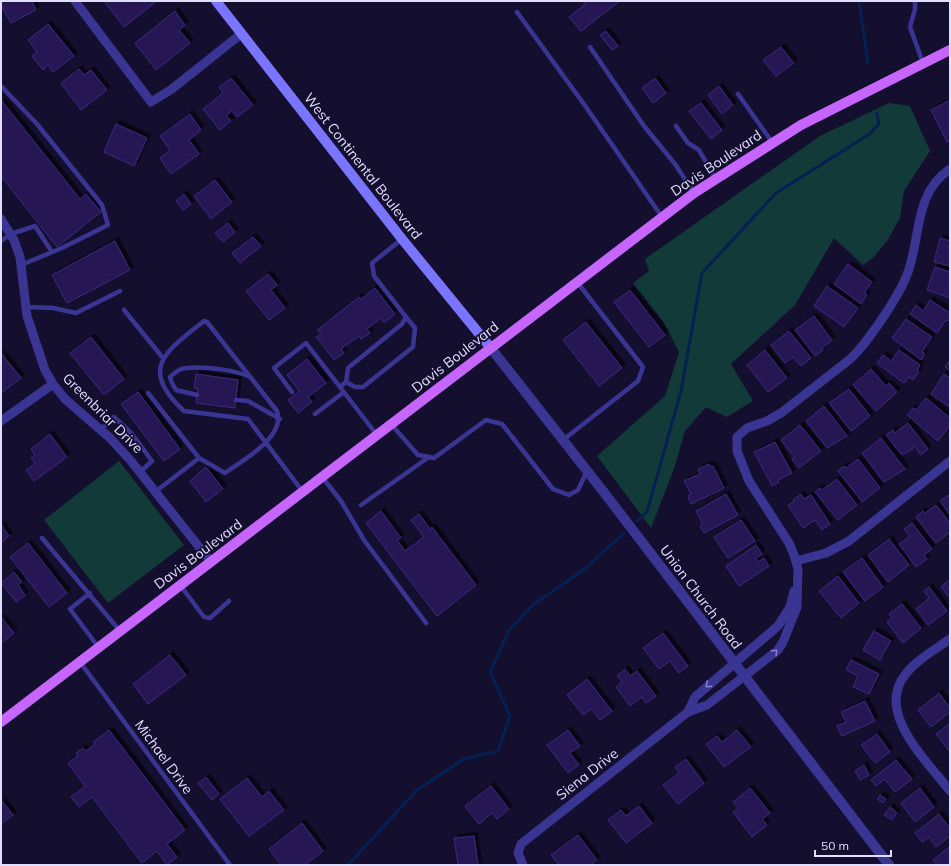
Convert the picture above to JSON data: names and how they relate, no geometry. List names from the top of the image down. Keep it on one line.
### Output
{"streets":{"main road":["Davis Boulevard","West Continental Boulevard"],"street":["Greenbriar Drive","Union Church Road","Siena Drive"],"lane":["Michael Drive"]},"crossings":[["Davis Boulevard","West Continental Boulevard"],["Davis Boulevard","Greenbriar Drive"],["Davis Boulevard","Union Church Road"],["Davis Boulevard","Michael Drive"],["West Continental Boulevard","Union Church Road"],["Union Church Road","Siena Drive"]],"scale_bar":"50 m"}
